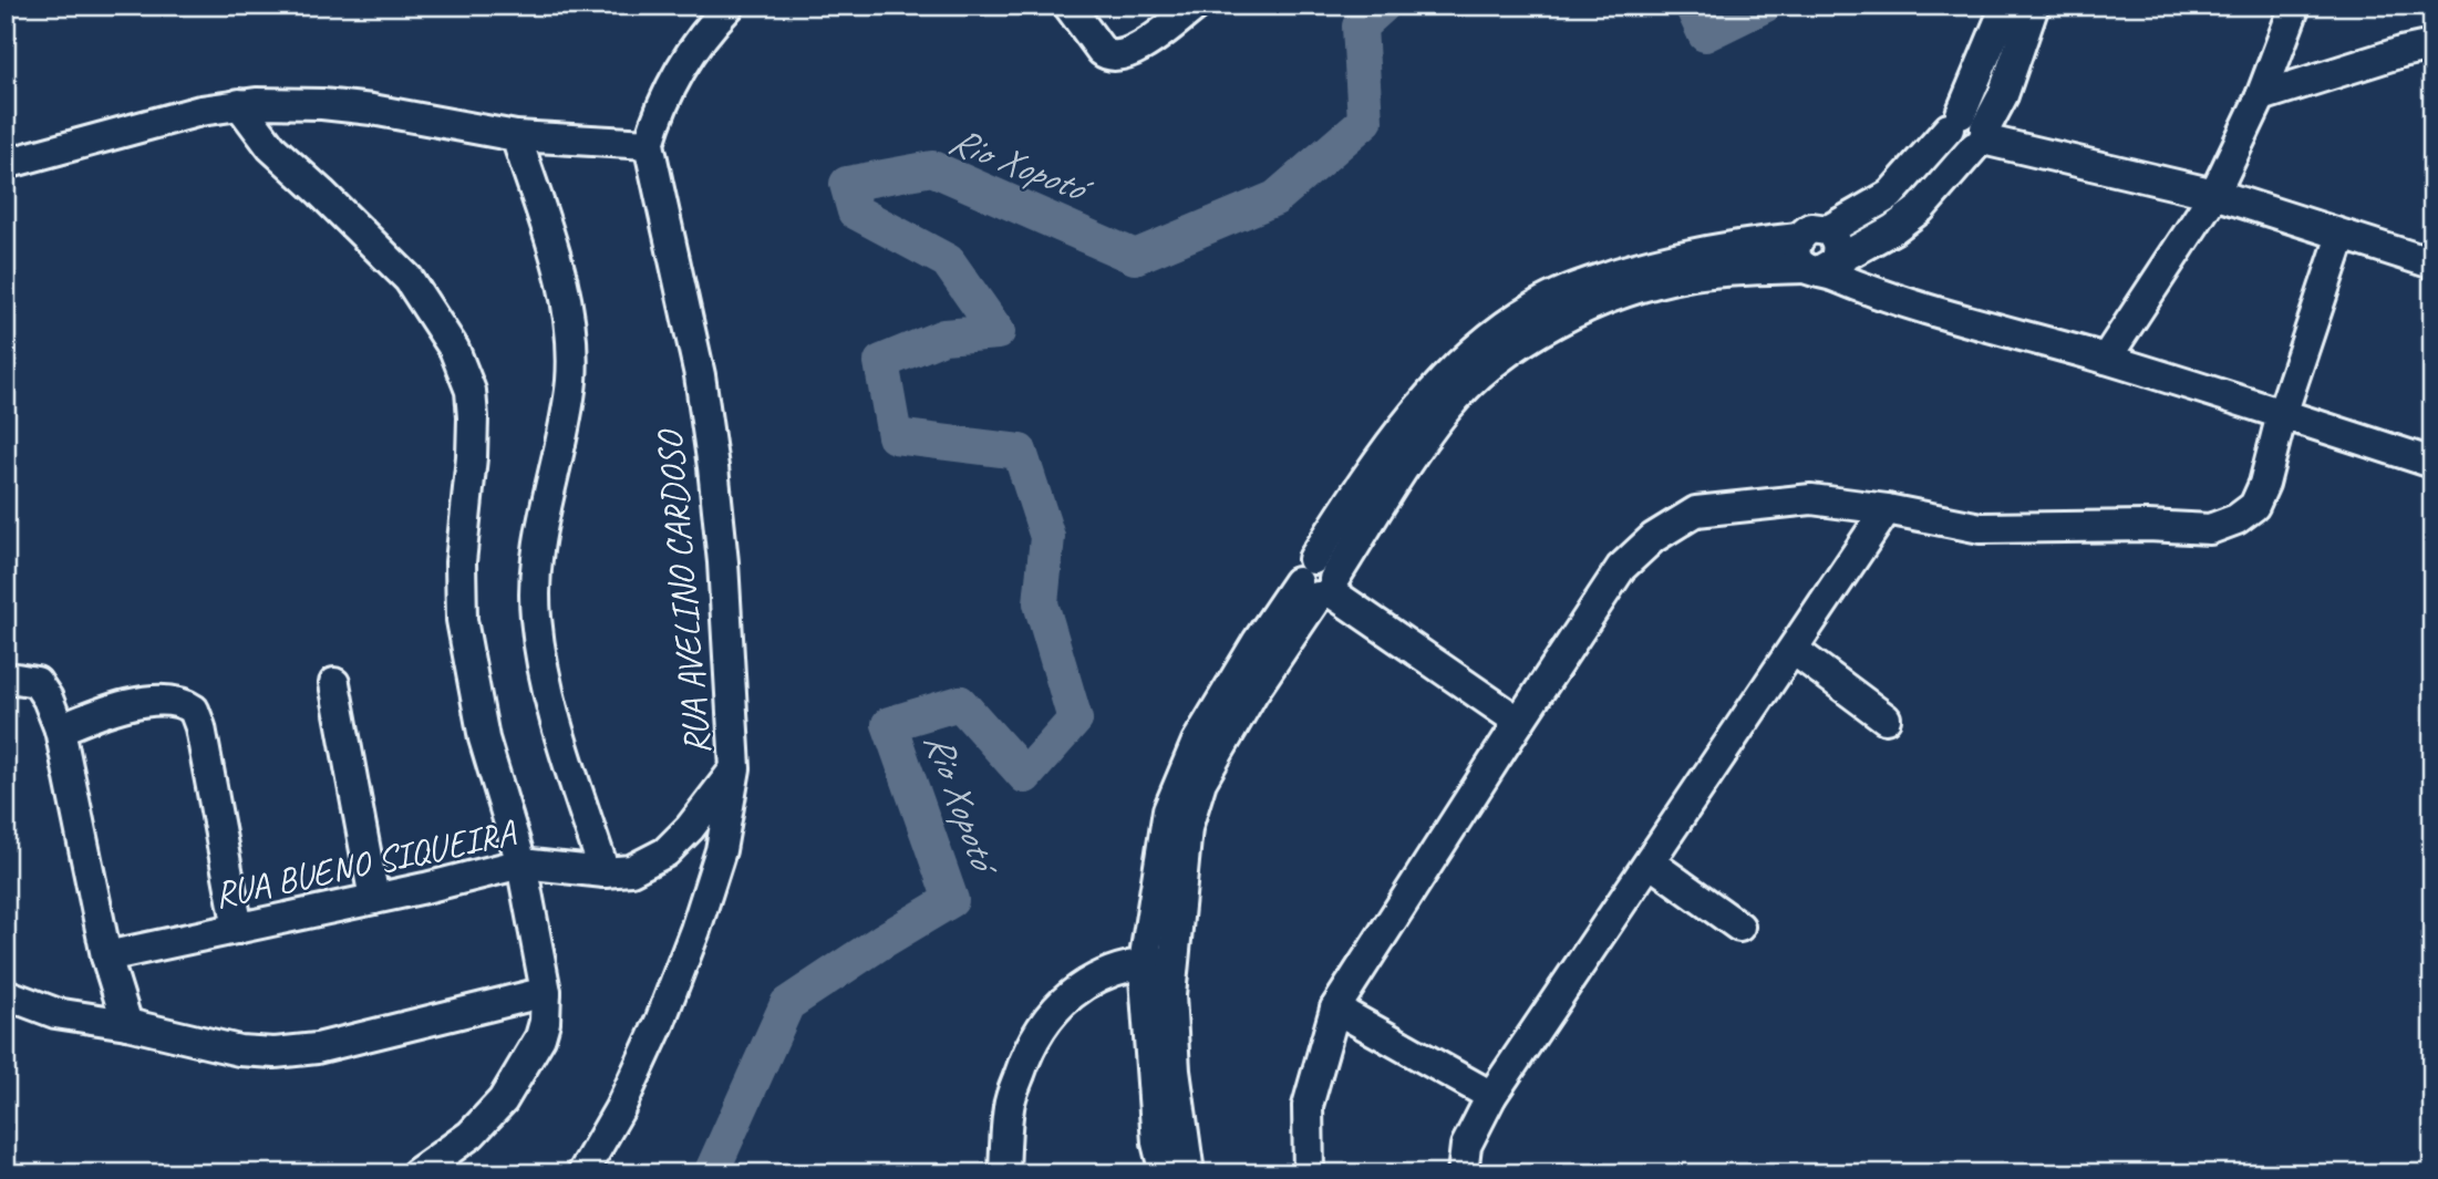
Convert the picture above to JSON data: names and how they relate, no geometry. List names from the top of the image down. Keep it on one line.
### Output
{"streets":{"street":["RUA AVELINO CARDOSO","RUA BUENO SIQUEIRA"]},"crossings":[["RUA AVELINO CARDOSO","RUA BUENO SIQUEIRA"]],"water":["Rio Xopotó"]}
